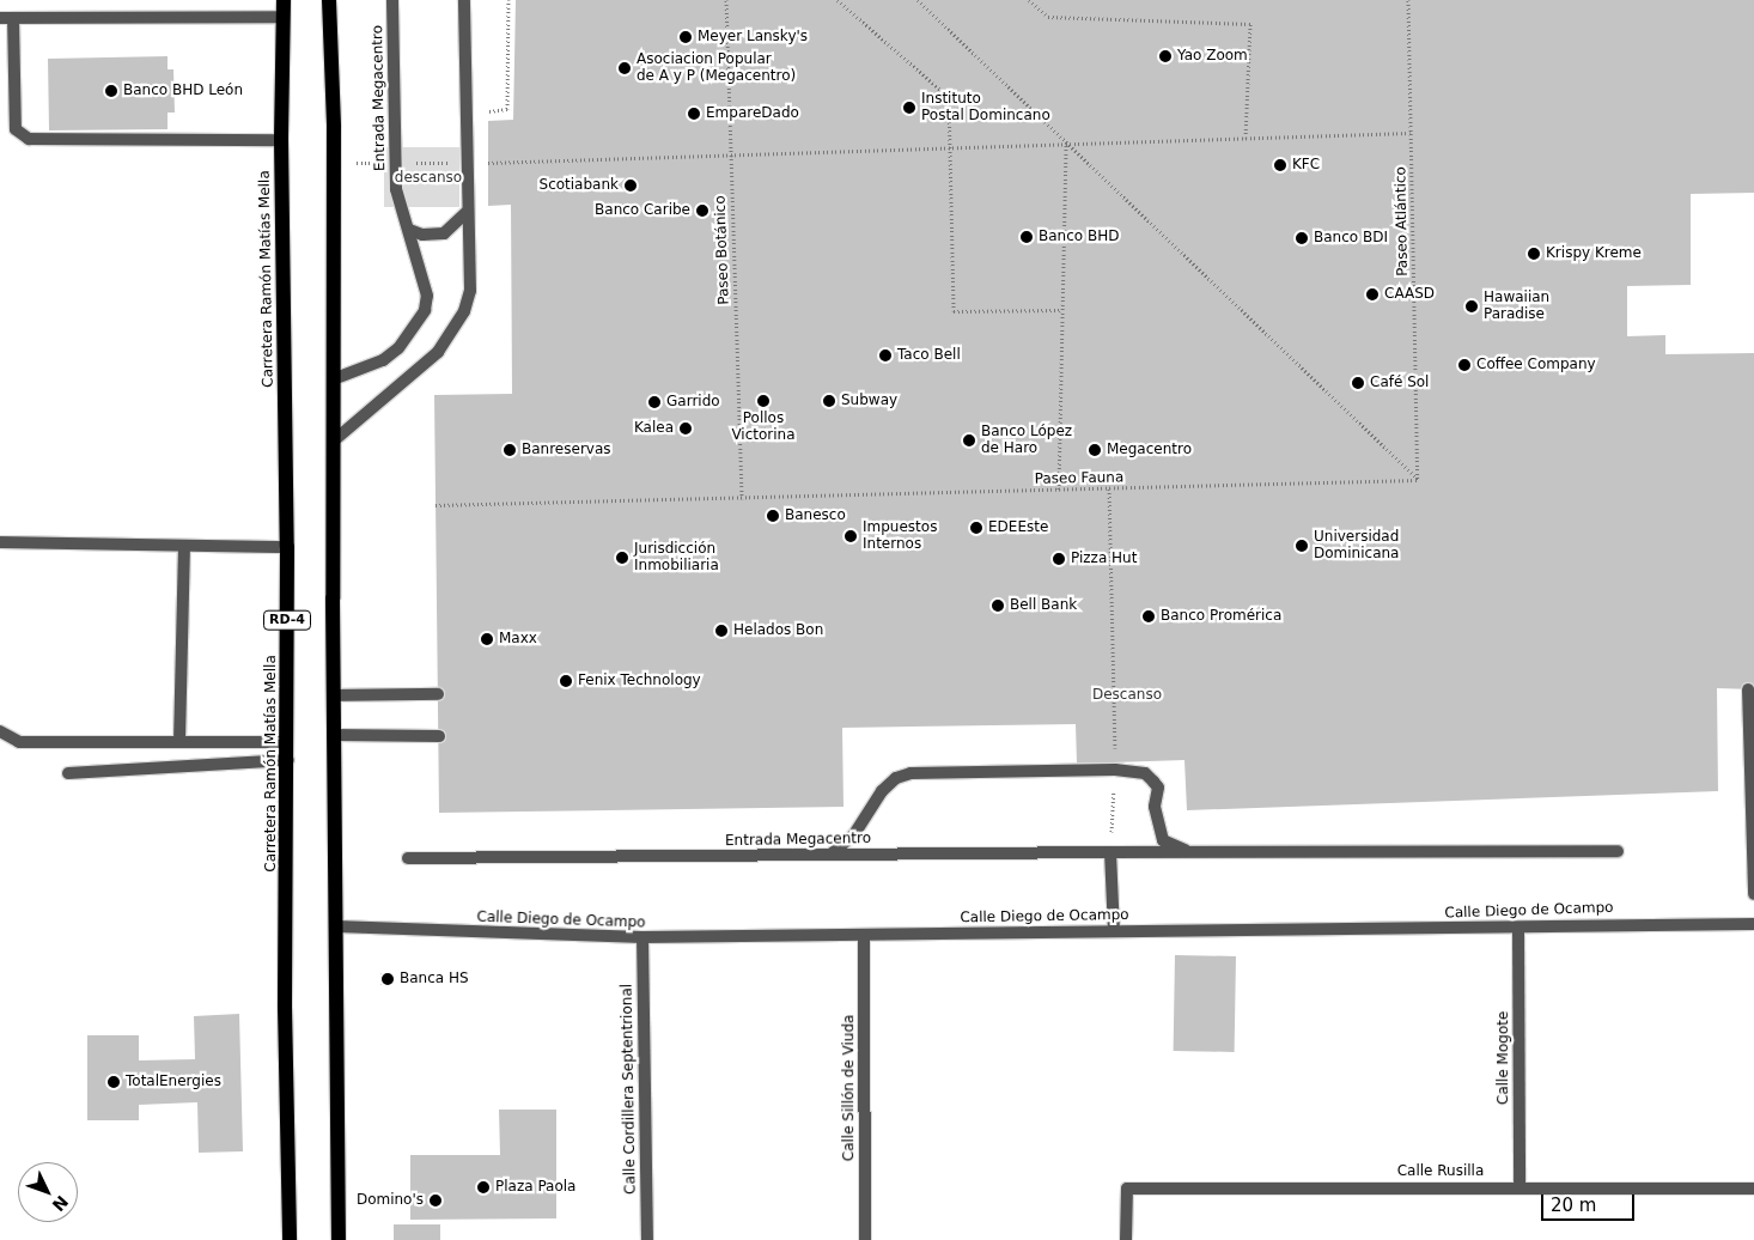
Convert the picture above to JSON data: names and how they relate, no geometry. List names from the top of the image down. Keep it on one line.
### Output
{"streets":{"main road":["Carretera Ramón Matías Mella","RD-4"],"street":["Entrada Megacentro","Calle Diego de Ocampo","Calle Mogote","Calle Sillón de Viuda","Calle Cordillera Septentrional","Calle Rusilla"],"path":["Paseo Atlántico","Paseo Botánico","Paseo Fauna"]},"crossings":[["Entrada Megacentro","RD-4"],["Paseo Atlántico","Paseo Fauna"],["Paseo Botánico","Paseo Fauna"],["RD-4","Calle Diego de Ocampo"],["Calle Diego de Ocampo","Calle Mogote"],["Calle Diego de Ocampo","Calle Sillón de Viuda"],["Calle Diego de Ocampo","Calle Cordillera Septentrional"],["Calle Mogote","Calle Rusilla"]],"parks":["descanso","Descanso"],"places":["Meyer Lansky's","Yao Zoom","Asociacion Popular de A y P (Megacentro)","Banco BHD León","Instituto Postal Domincano","EmpareDado","KFC","Scotiabank","Banco Caribe","Banco BHD","Banco BDI","Krispy Kreme","CAASD","Hawaiian Paradise","Taco Bell","Coffee Company","Café Sol","Pollos Victorina","Subway","Garrido","Kalea","Banco López de Haro","Banreservas","Megacentro","Banesco","EDEEste","Impuestos Internos","Universidad Dominicana","Jurisdicción Inmobiliaria","Pizza Hut","Bell Bank","Banco Promérica","Helados Bon","Maxx","Fenix Technology","Banca HS","TotalEnergies","Plaza Paola","Domino's"],"scale_bar":"20 m","north":"bottom right"}
